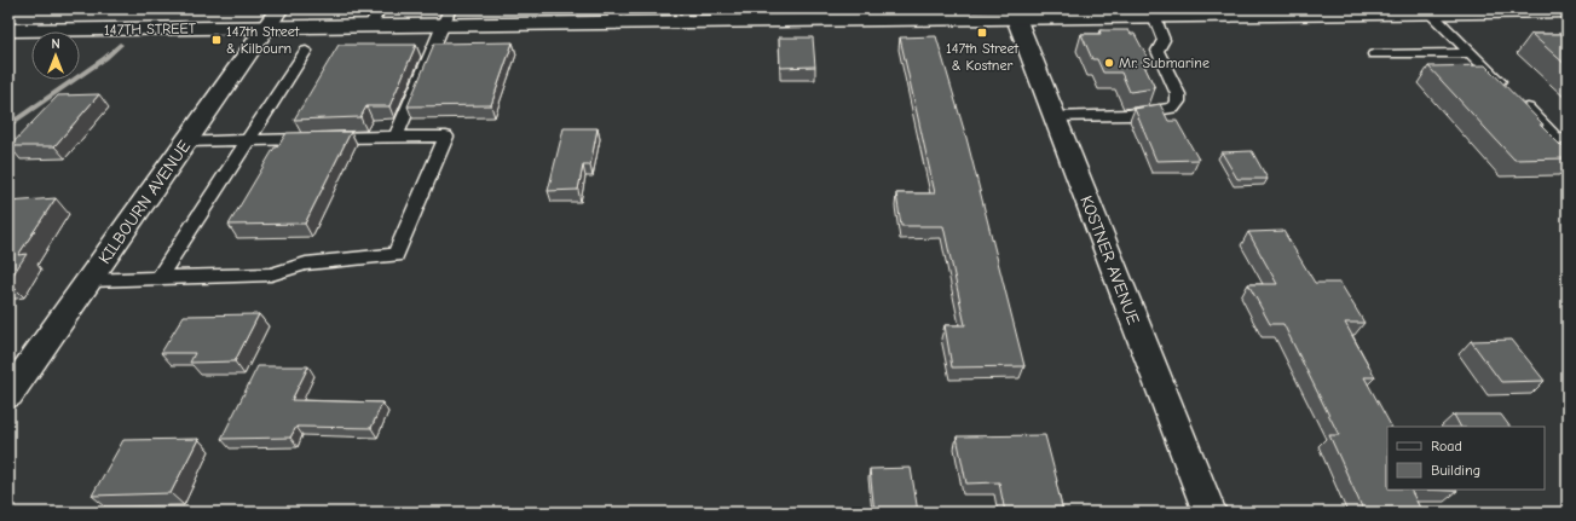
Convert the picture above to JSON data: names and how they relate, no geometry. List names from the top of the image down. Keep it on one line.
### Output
{"streets":{"main road":["147TH STREET","KILBOURN AVENUE","KOSTNER AVENUE"]},"crossings":[["147TH STREET","KILBOURN AVENUE"],["147TH STREET","KOSTNER AVENUE"]],"places":{"transit":["147th Street & Kostner","147th Street & Kilbourn"],"other":["Mr. Submarine"]},"legend":["Road","Building"],"north":"top"}
